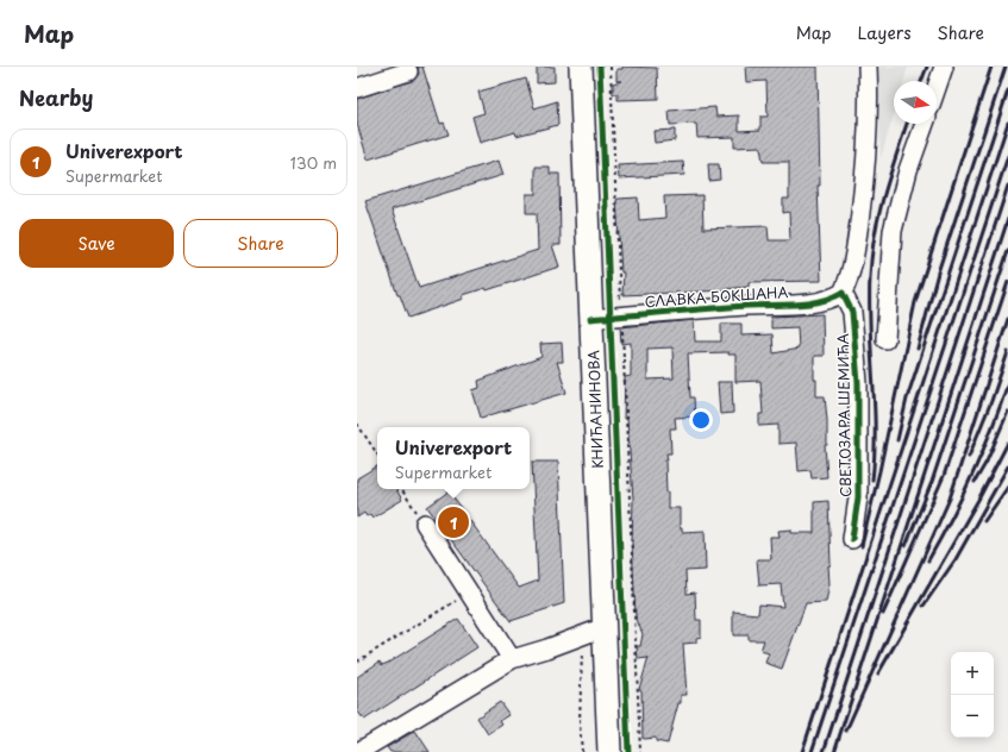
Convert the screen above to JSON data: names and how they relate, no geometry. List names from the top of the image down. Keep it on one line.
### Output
{"streets":{"main road":["КНИЋАНИНОВА"],"street":["СЛАВКА БОКШАНА","СВЕТОЗАРА ШЕМИЋА"]},"crossings":[["СЛАВКА БОКШАНА","КНИЋАНИНОВА"],["СЛАВКА БОКШАНА","СВЕТОЗАРА ШЕМИЋА"]],"north":"right","page":{"header":"Map","nav":["Map","Layers","Share"],"heading":"Nearby","list":[{"mark":"1","name":"Univerexport","note":"Supermarket","value":"130 m"}],"buttons":["Save","Share"],"popup":["Univerexport","Supermarket"],"pins":"1","map_buttons":["+","−"]}}
